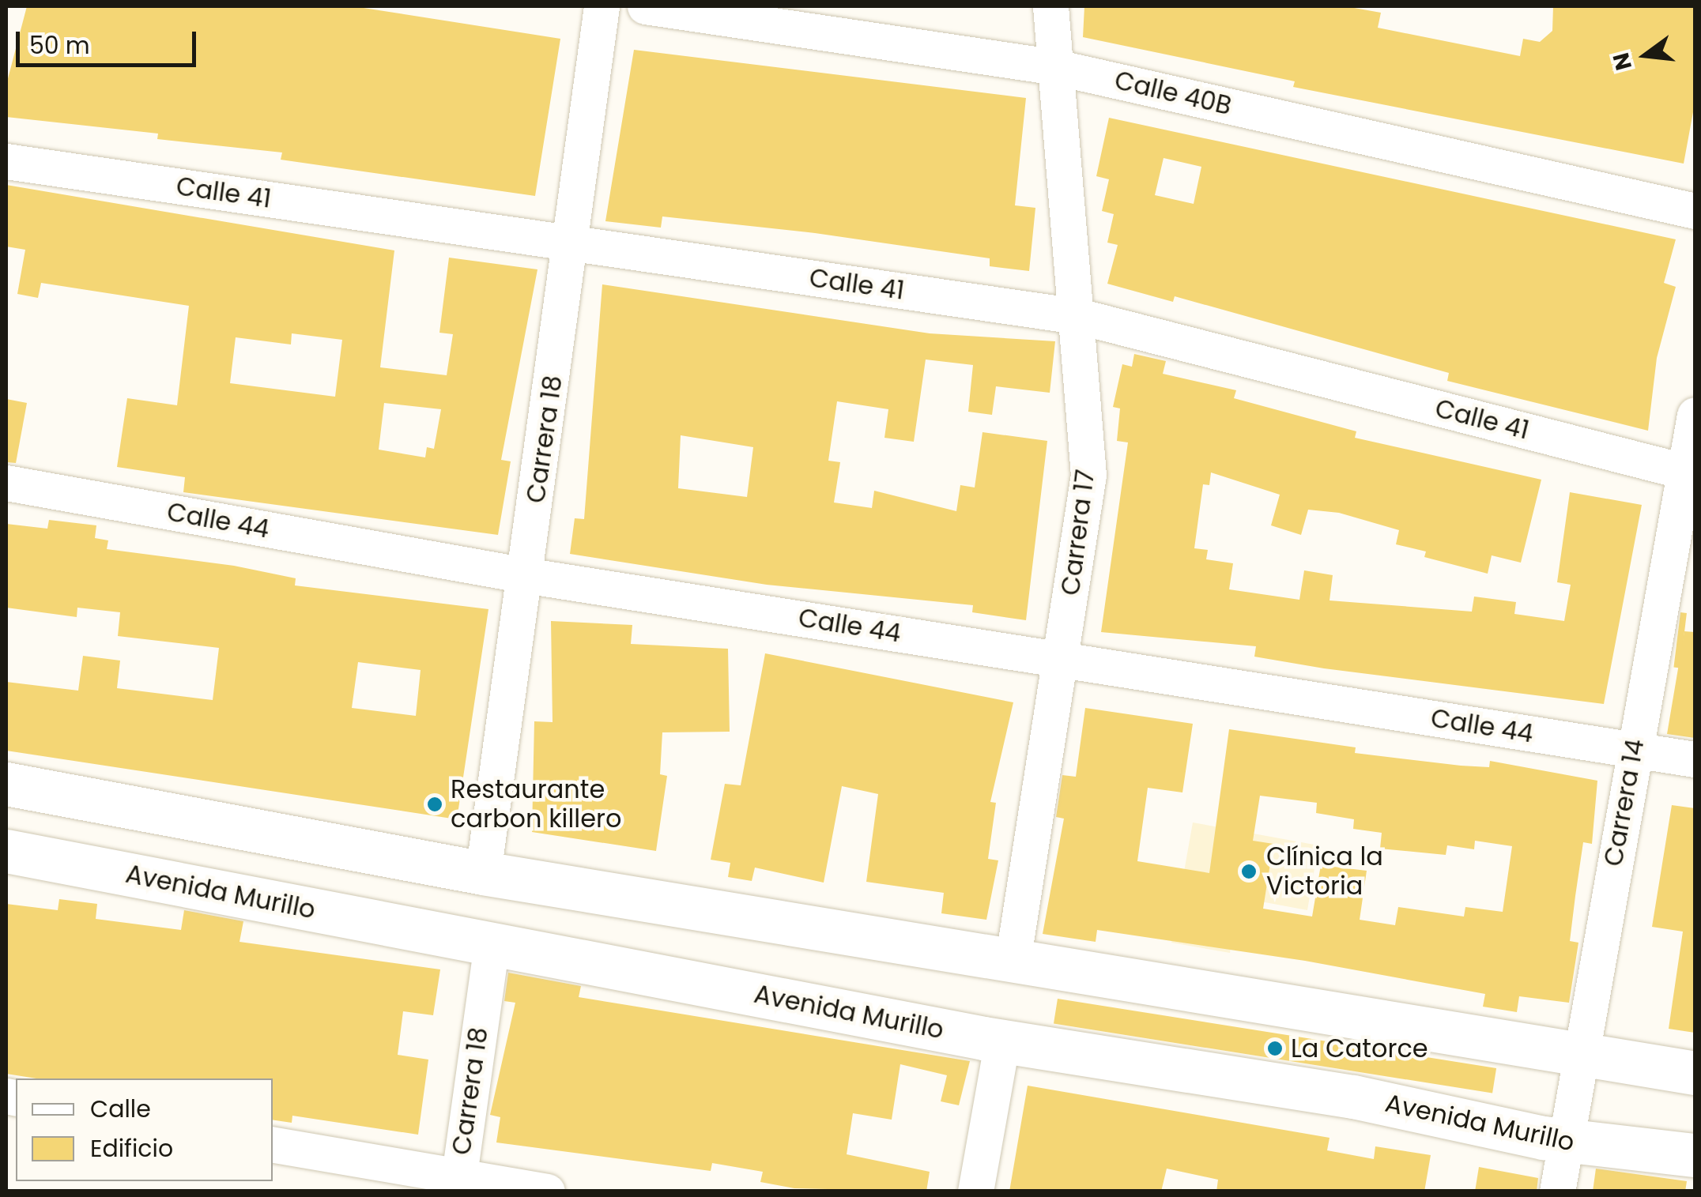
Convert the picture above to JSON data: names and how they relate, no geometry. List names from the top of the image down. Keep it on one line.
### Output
{"streets":{"main road":["Avenida Murillo"],"street":["Calle 40B","Calle 41","Carrera 18","Calle 44","Carrera 17","Carrera 14"]},"crossings":[["Calle 40B","Carrera 17"],["Calle 41","Carrera 18"],["Calle 41","Carrera 17"],["Calle 41","Carrera 14"],["Carrera 18","Calle 44"],["Carrera 18","Avenida Murillo"],["Calle 44","Carrera 17"],["Calle 44","Carrera 14"],["Carrera 14","Avenida Murillo"]],"places":["Restaurante carbon killero","Clínica la Victoria","La Catorce"],"legend":["Calle","Edificio"],"scale_bar":"50 m","north":"left"}
